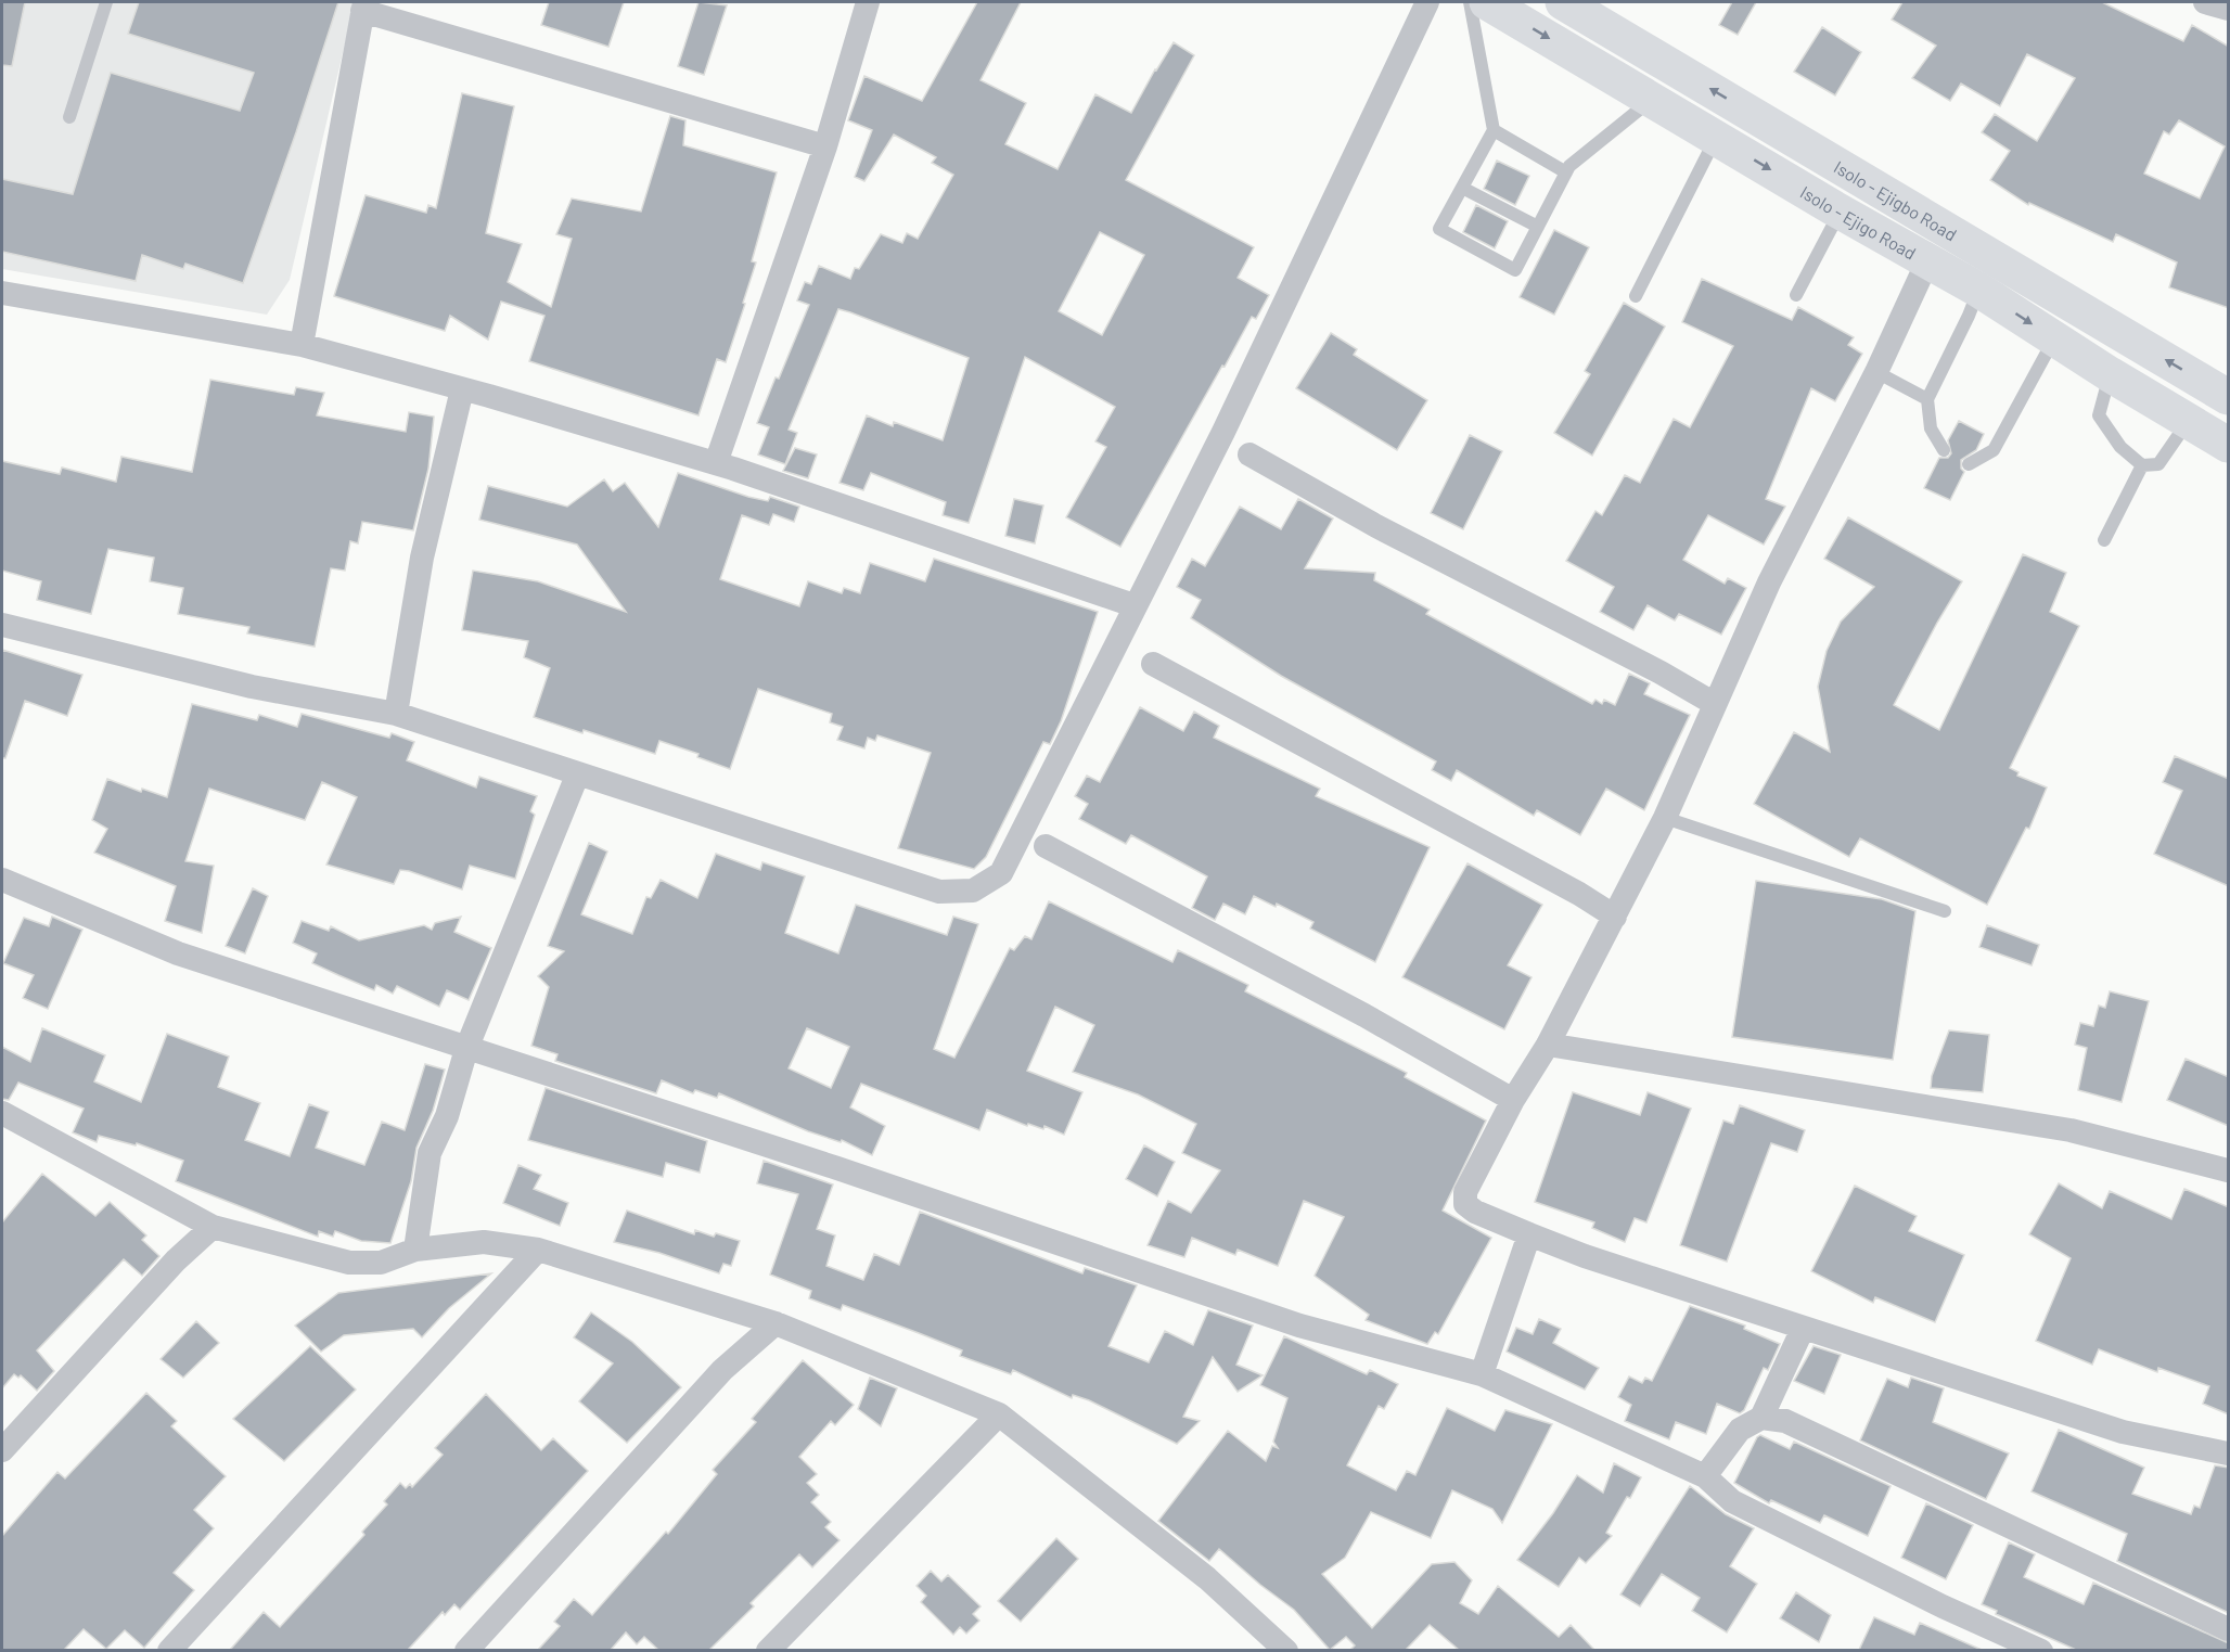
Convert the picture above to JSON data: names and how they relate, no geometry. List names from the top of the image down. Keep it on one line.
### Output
{"streets":{"main road":["Isolo - Ejigbo Road","Isolo - Ejigo Road"]},"one_way":["Isolo - Ejigbo Road","Isolo - Ejigo Road"]}
